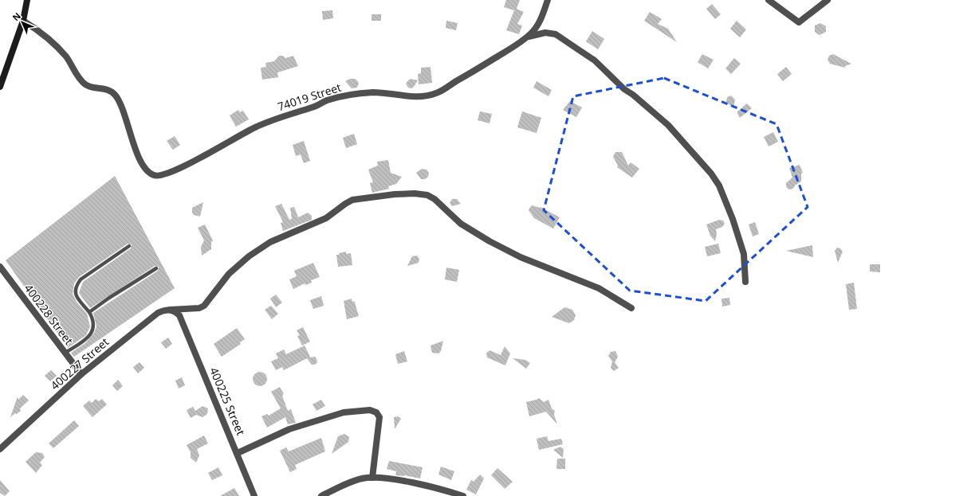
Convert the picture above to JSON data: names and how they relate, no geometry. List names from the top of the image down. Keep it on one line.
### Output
{"streets":{"street":["74019 Street","400228 Street","400227 Street","400225 Street"]},"crossings":[["400228 Street","400227 Street"],["400227 Street","400225 Street"]],"north":"top left"}
